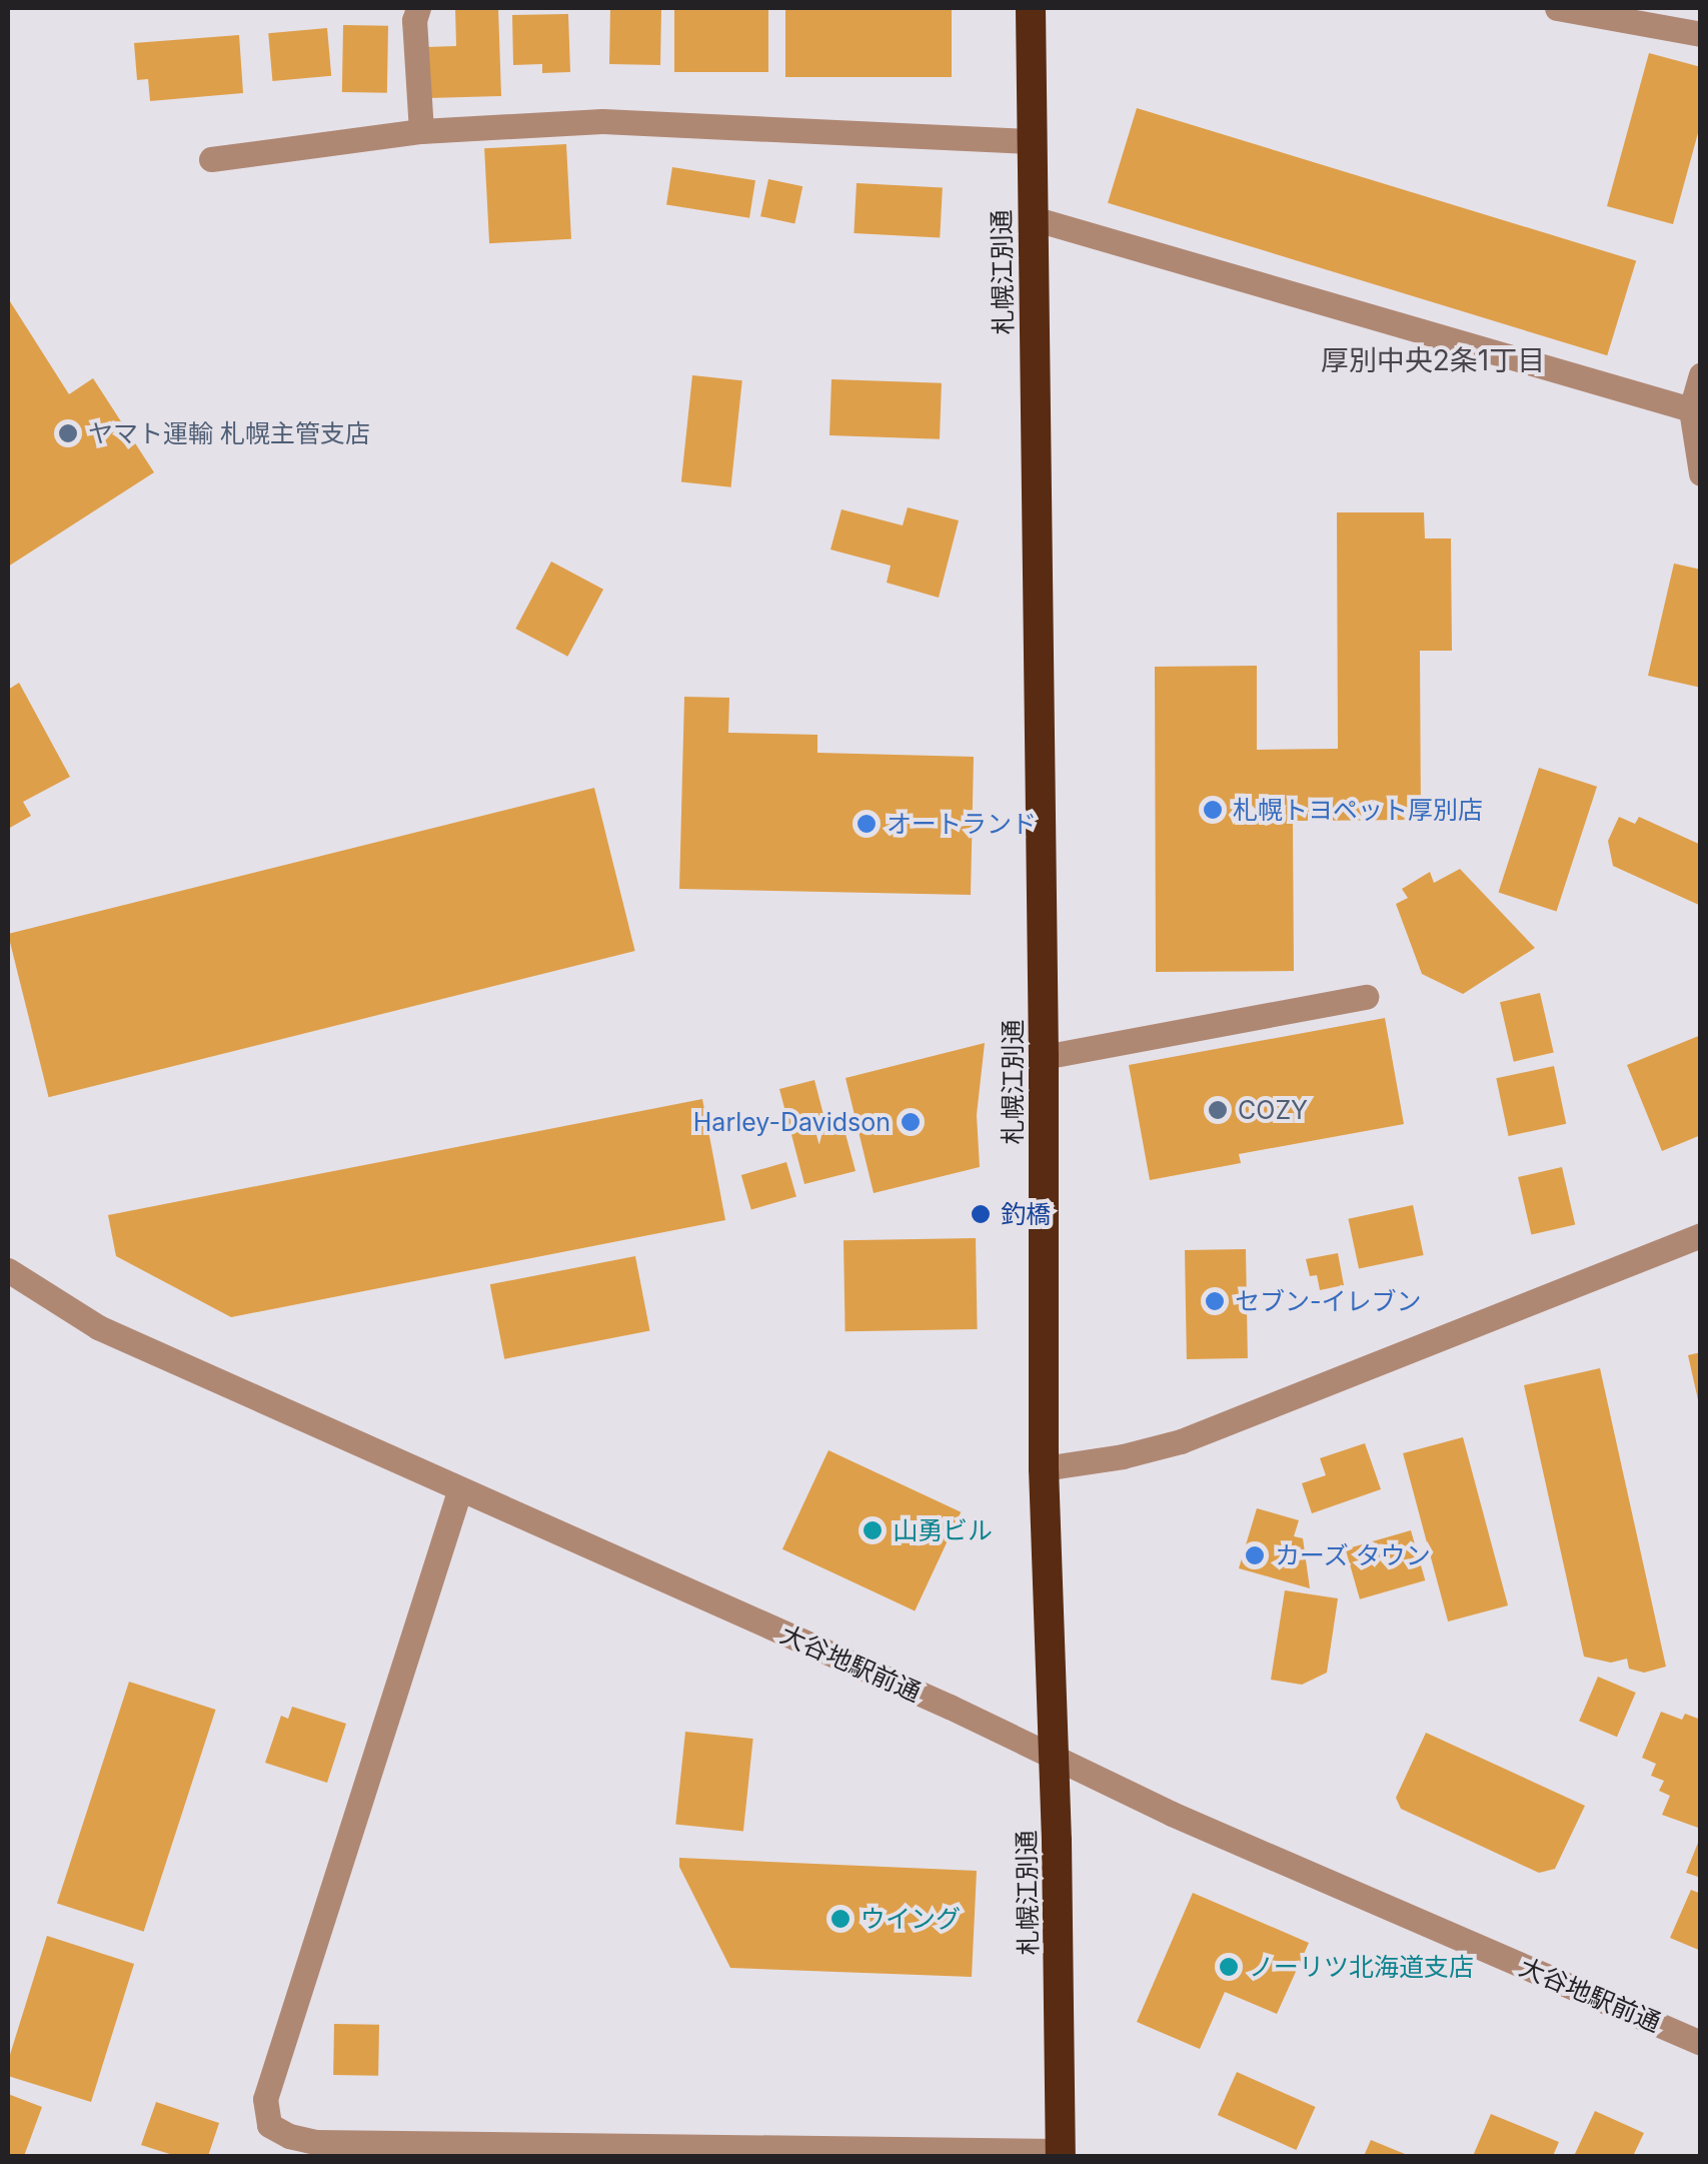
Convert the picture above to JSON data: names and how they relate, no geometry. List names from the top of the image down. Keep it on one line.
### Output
{"streets":{"highway":["札幌江別通"],"street":["大谷地駅前通"]},"crossings":[["札幌江別通","大谷地駅前通"]],"districts":["厚別中央2条1丁目"],"places":["ヤマト運輸 札幌主管支店","札幌トヨペット厚別店","オートランド","COZY","Harley-Davidson","釣橋","セブン-イレブン","山勇ビル","カーズ タウン","ウイング","ノーリツ北海道支店"]}
